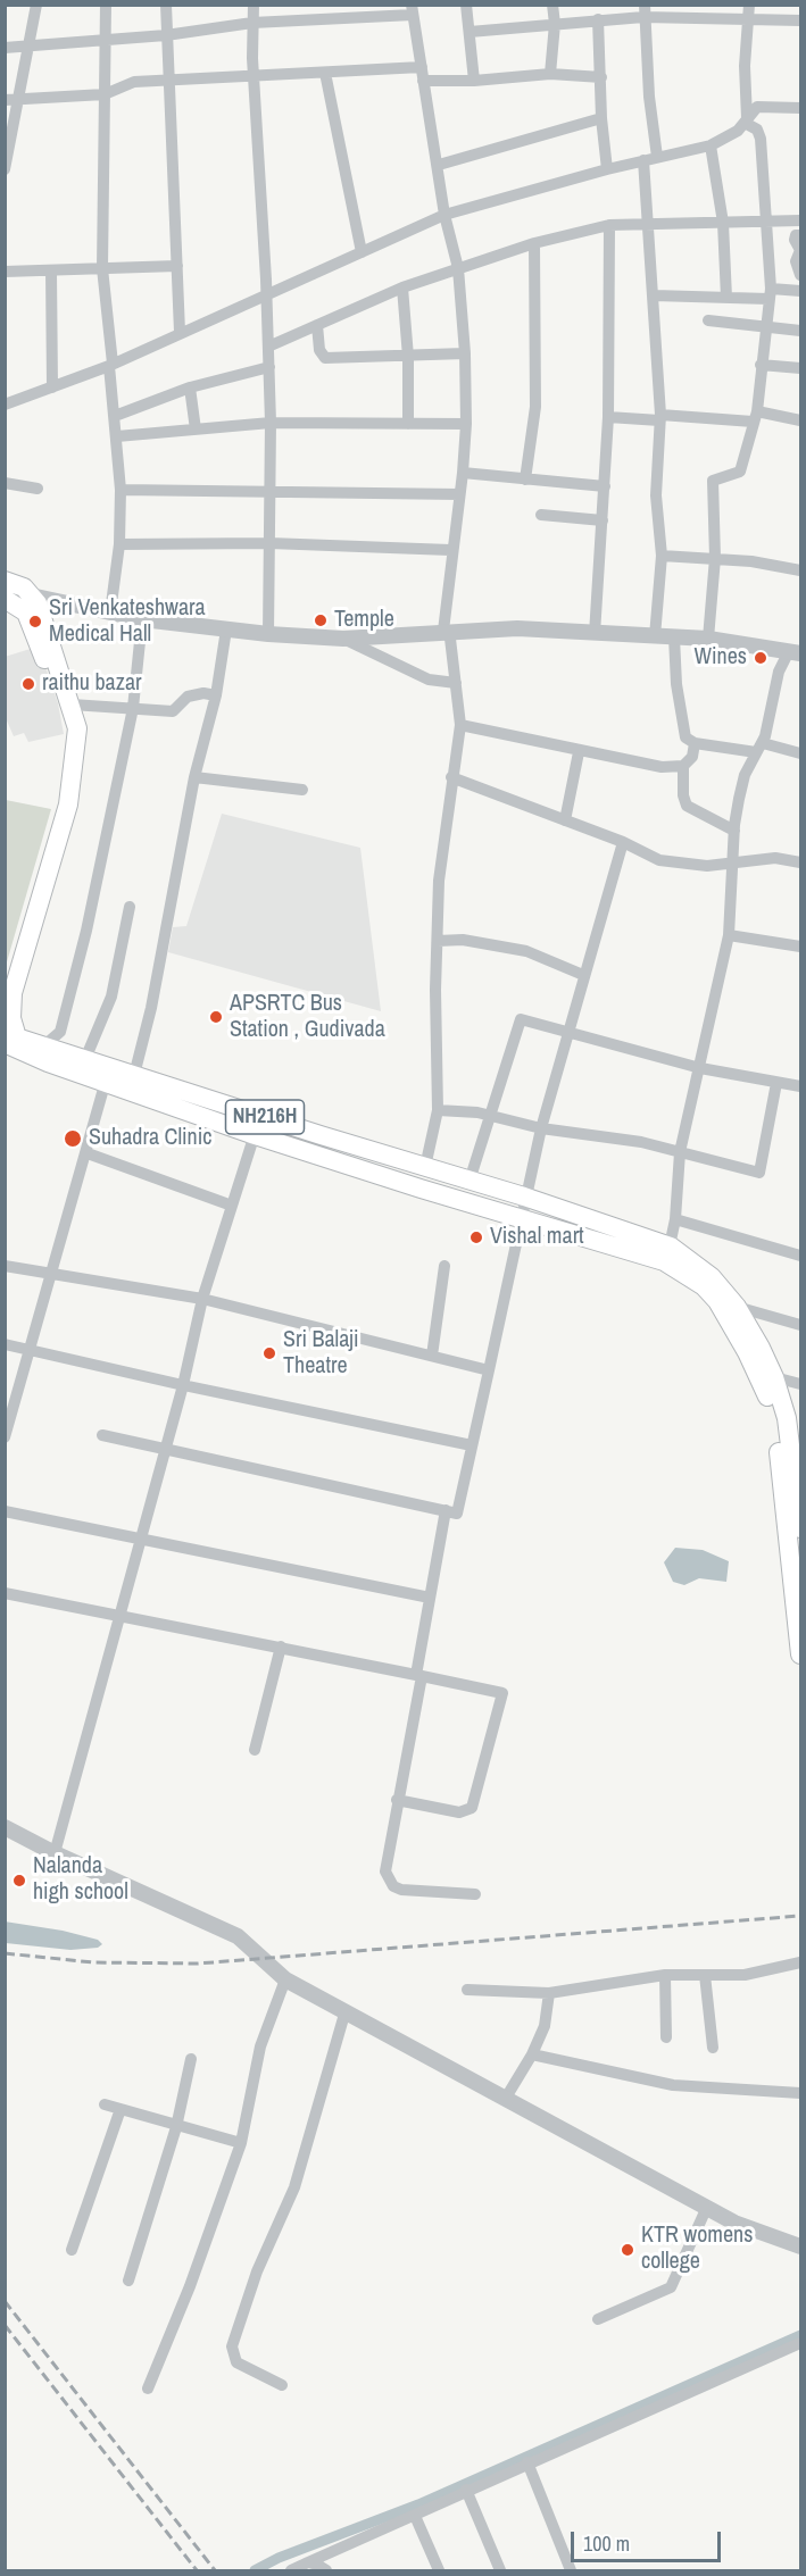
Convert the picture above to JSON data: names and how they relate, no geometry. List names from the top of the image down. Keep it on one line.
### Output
{"streets":{"highway":["NH216H"]},"places":["Temple","Sri Venkateshwara Medical Hall","Wines","raithu bazar","APSRTC Bus Station , Gudivada","Suhadra Clinic","Vishal mart","Sri Balaji Theatre","Nalanda high school","KTR womens college"],"scale_bar":"100 m"}
